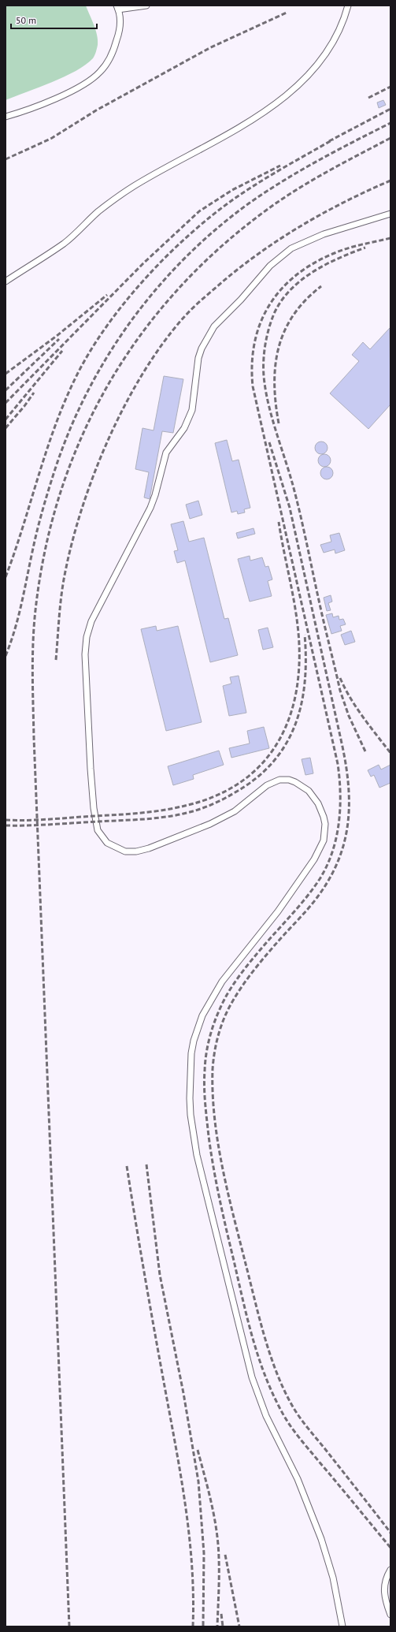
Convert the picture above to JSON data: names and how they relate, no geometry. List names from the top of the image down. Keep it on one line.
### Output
{"scale_bar":"50 m"}
